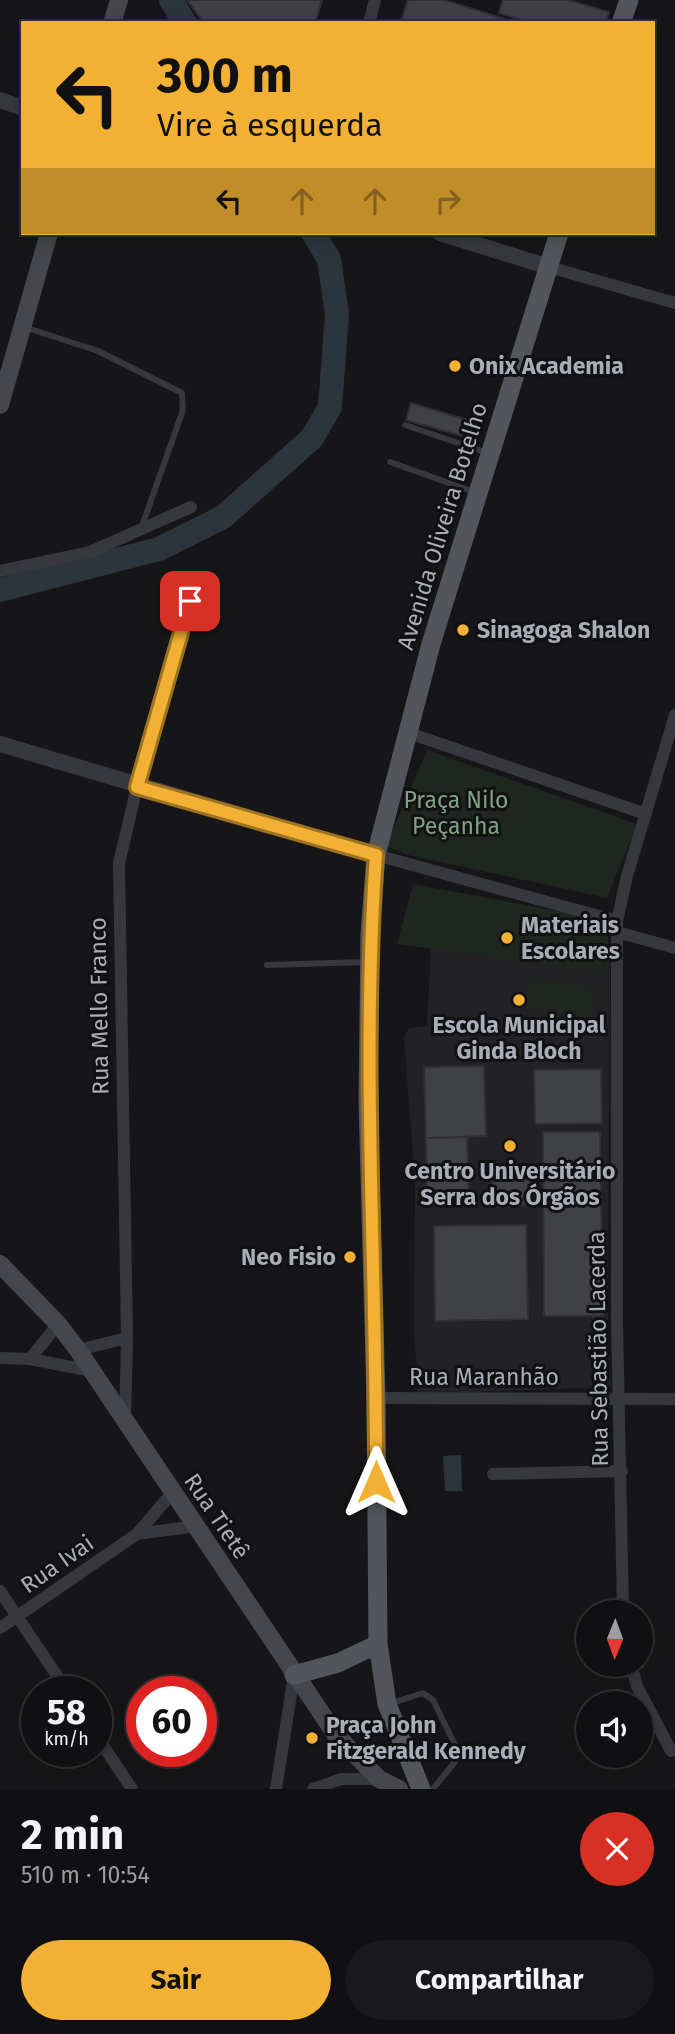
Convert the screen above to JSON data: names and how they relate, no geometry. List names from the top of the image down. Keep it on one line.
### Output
{"streets":{"main road":["Avenida Oliveira Botelho","Rua Tietê"],"street":["Rua Mello Franco","Rua Sebastião Lacerda","Rua Maranhão","Rua Ivai"]},"crossings":[["Avenida Oliveira Botelho","Rua Maranhão"],["Rua Mello Franco","Rua Tietê"],["Rua Sebastião Lacerda","Rua Maranhão"],["Rua Tietê","Rua Ivai"]],"parks":["Praça Nilo Peçanha"],"places":["Onix Academia","Sinagoga Shalon","Materiais Escolares","Escola Municipal Ginda Bloch","Centro Universitário Serra dos Órgãos","Neo Fisio","Praça John Fitzgerald Kennedy"],"north":"bottom","page":{"turn":["300 m","Vire à esquerda"],"speed":"58 km/h","limit":"60","heading":["2 min","510 m · 10:54"],"buttons":["Sair","Compartilhar"]}}
